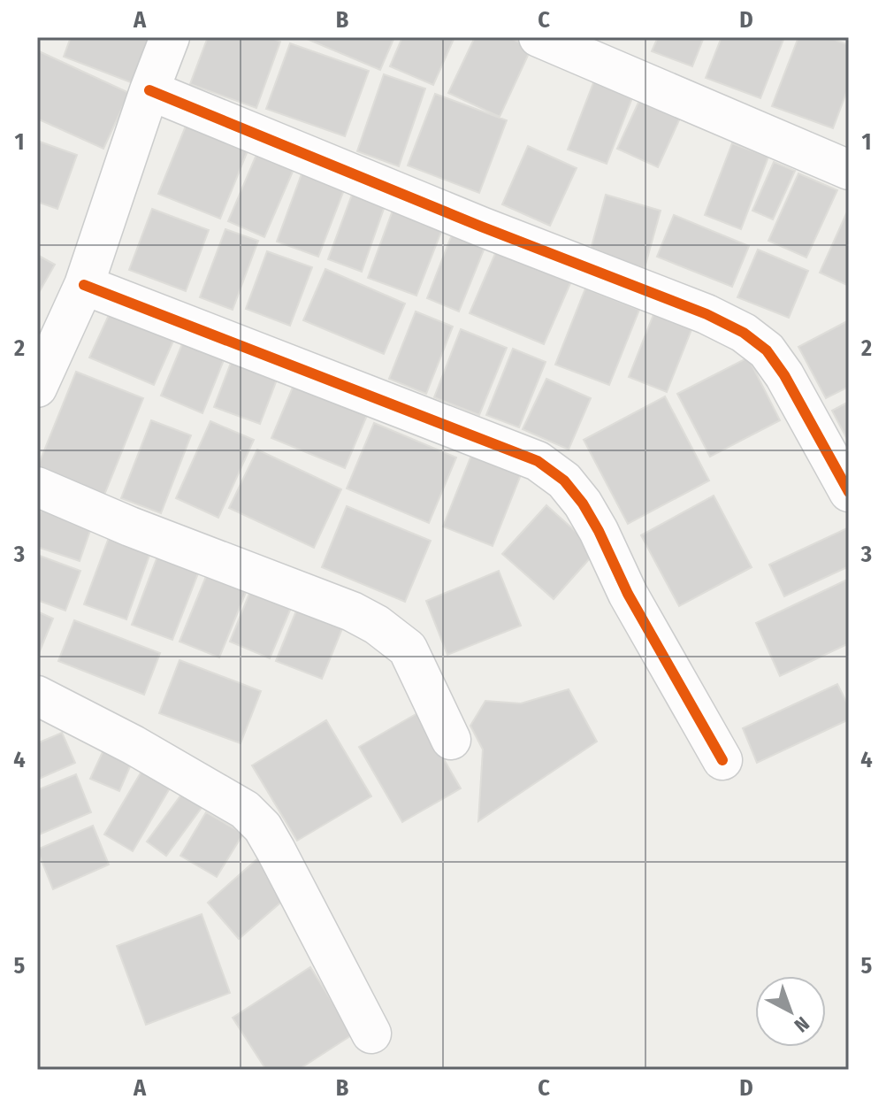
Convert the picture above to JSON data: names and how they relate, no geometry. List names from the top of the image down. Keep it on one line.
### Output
{"north":"bottom right","grid":{"columns":["A","B","C","D"],"rows":["1","2","3","4","5"]}}
